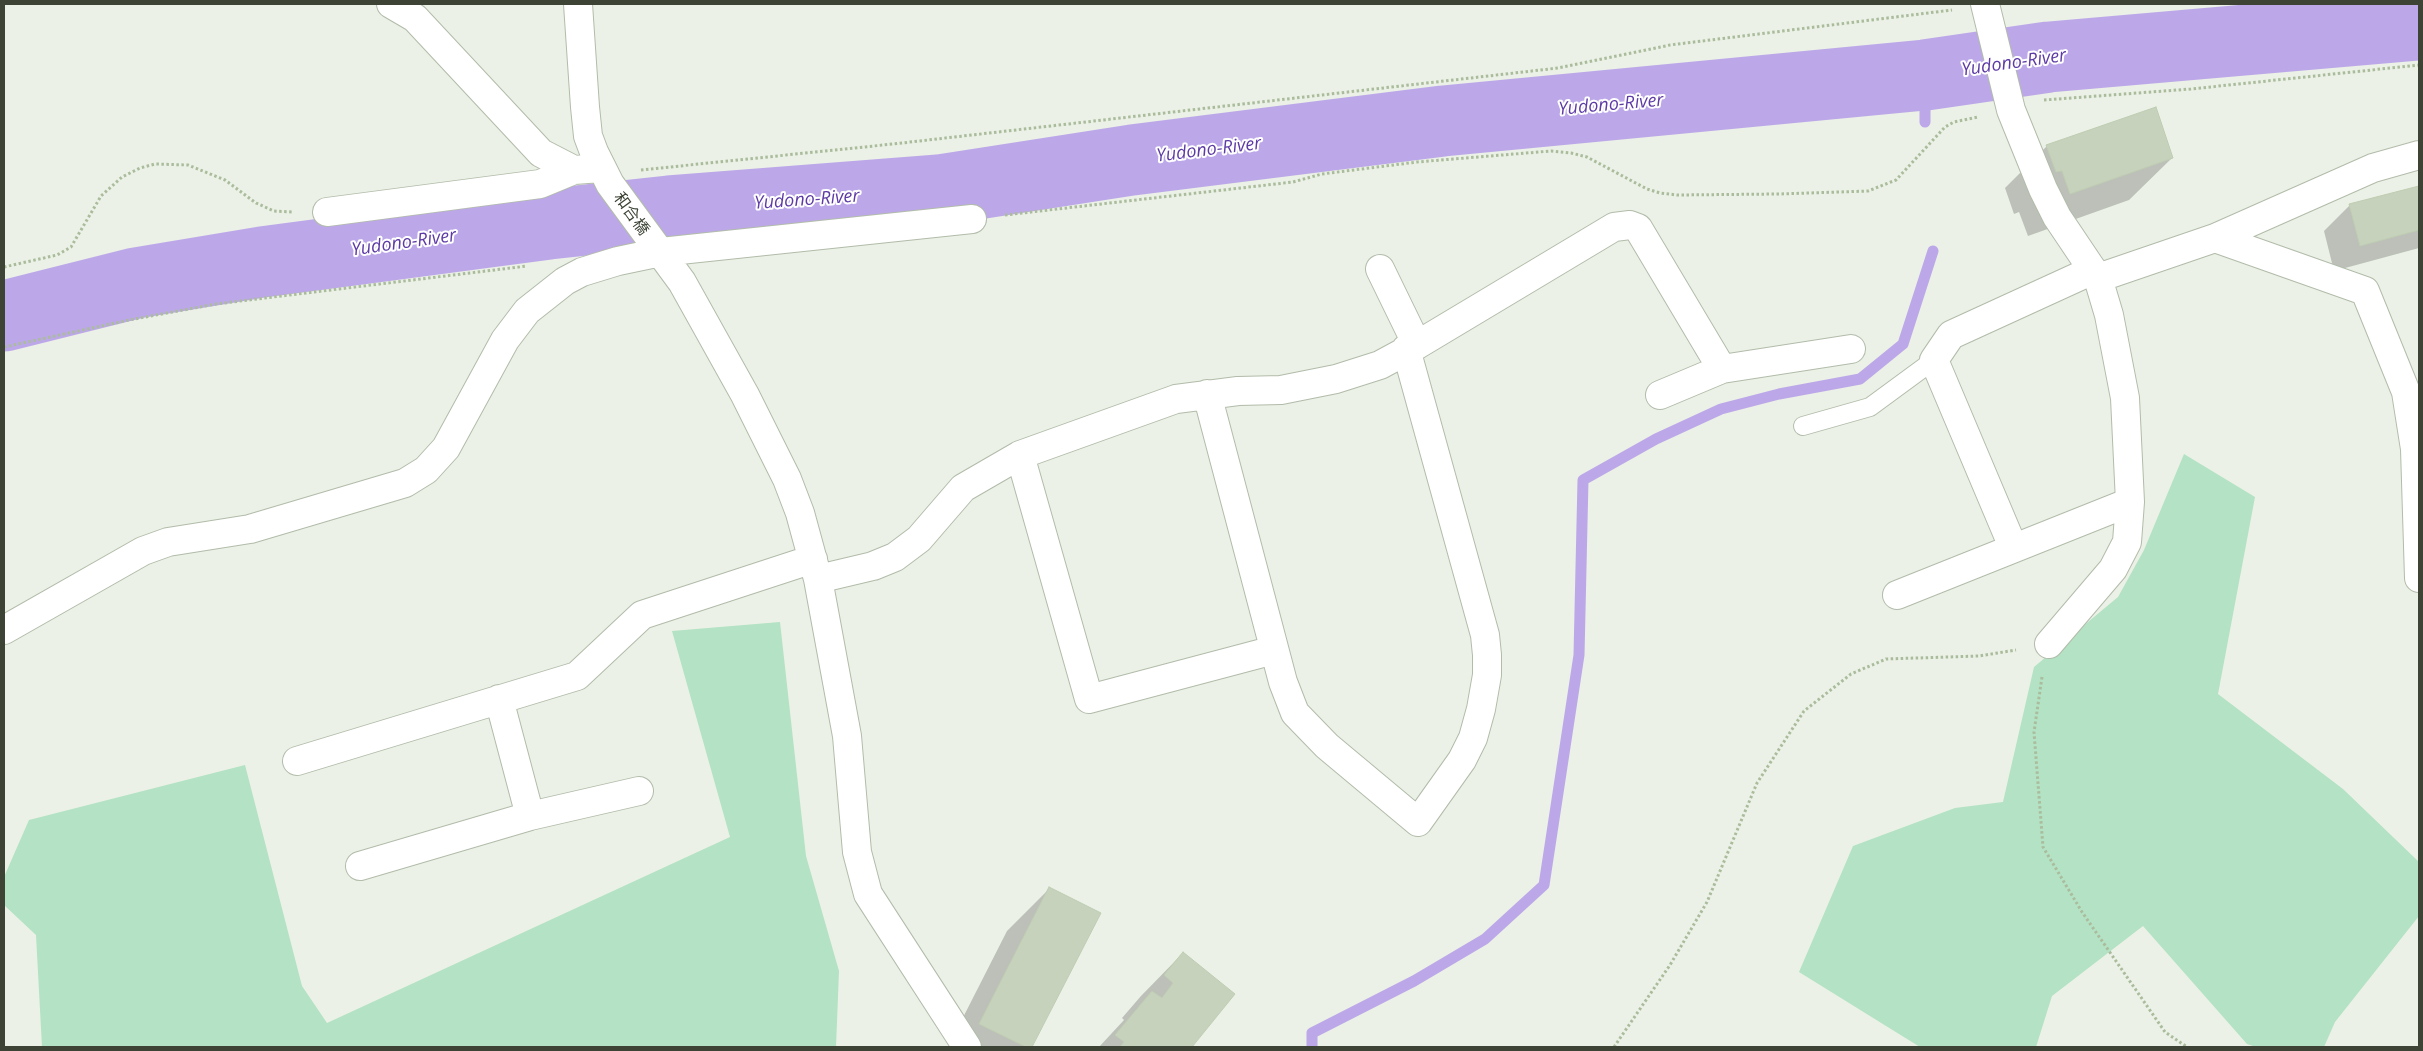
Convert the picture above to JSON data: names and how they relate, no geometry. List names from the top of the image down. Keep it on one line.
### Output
{"streets":{"street":["和合橋"]},"water":["Yudono-River"]}
